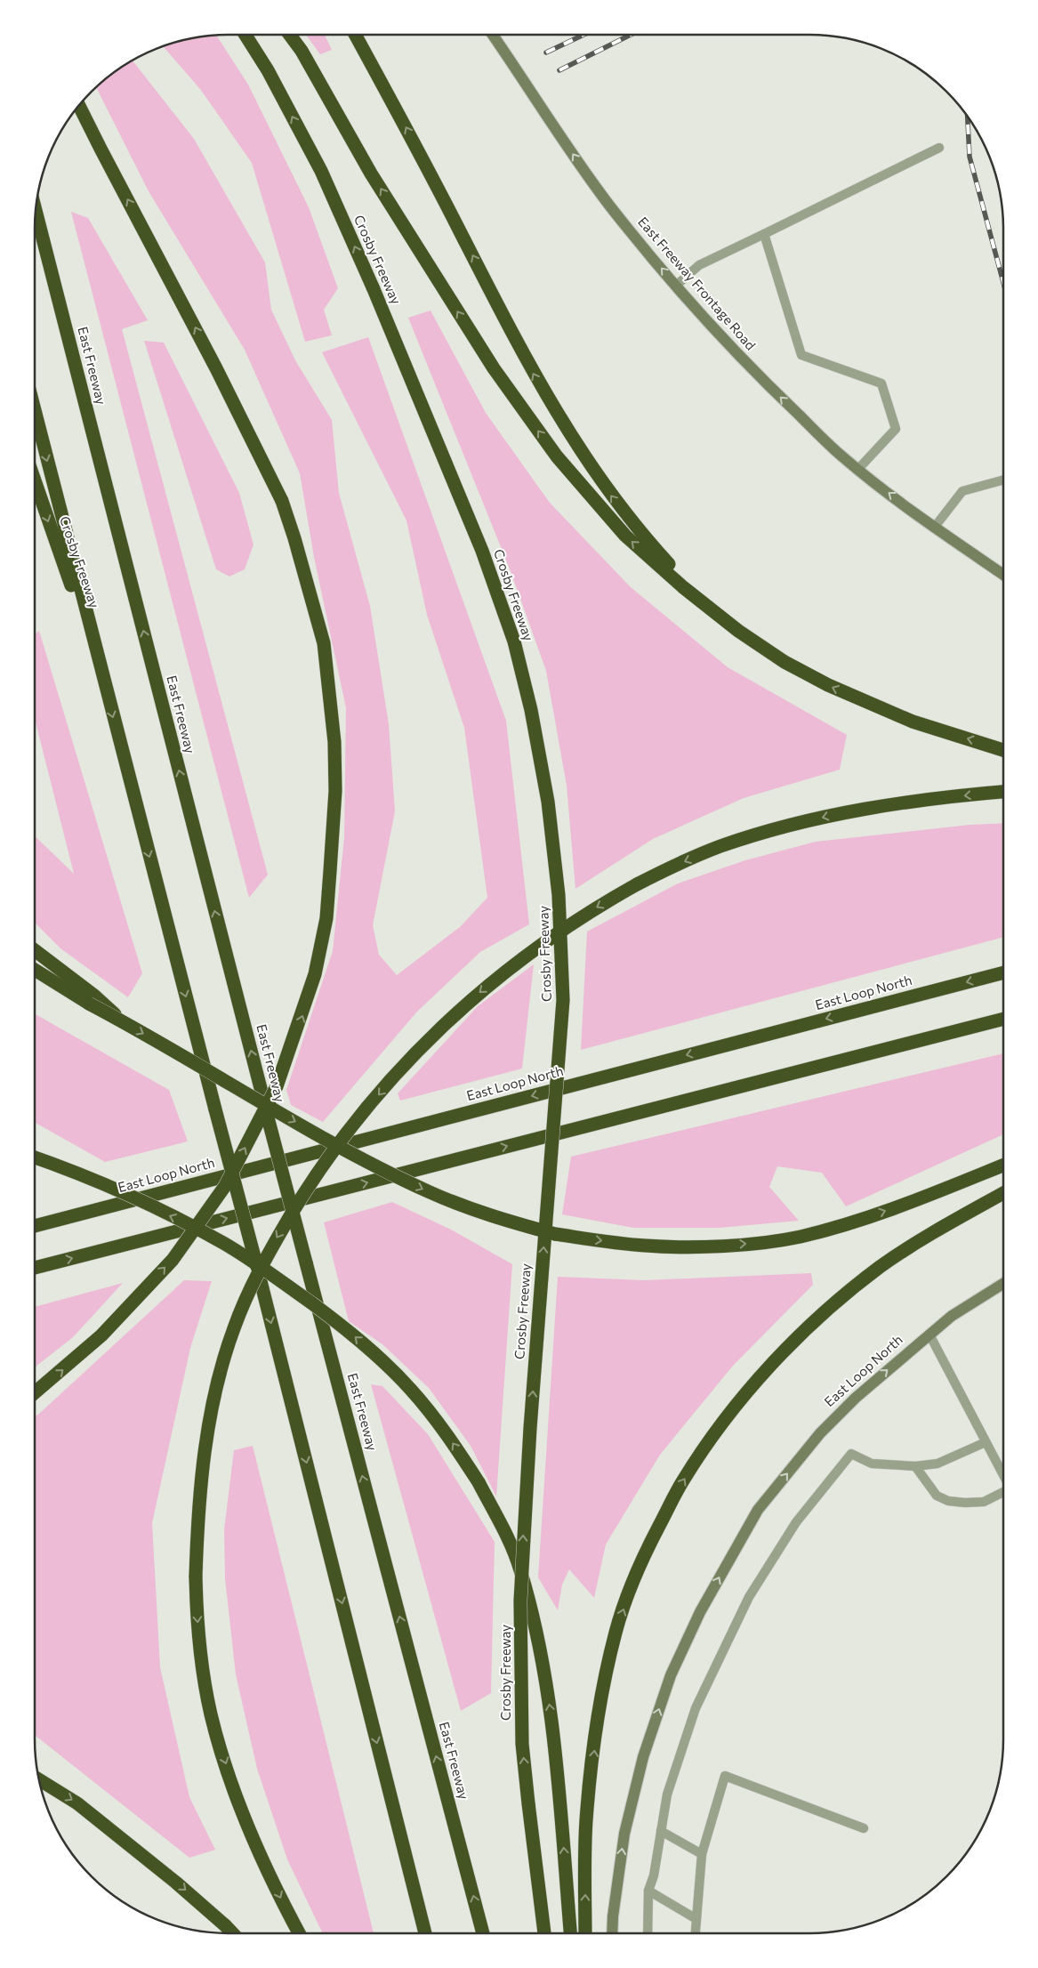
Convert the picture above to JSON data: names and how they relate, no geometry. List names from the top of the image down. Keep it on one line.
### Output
{"streets":{"highway":["Crosby Freeway","East Freeway","East Loop North"],"main road":["East Freeway Frontage Road"]},"one_way":["East Freeway Frontage Road"]}
